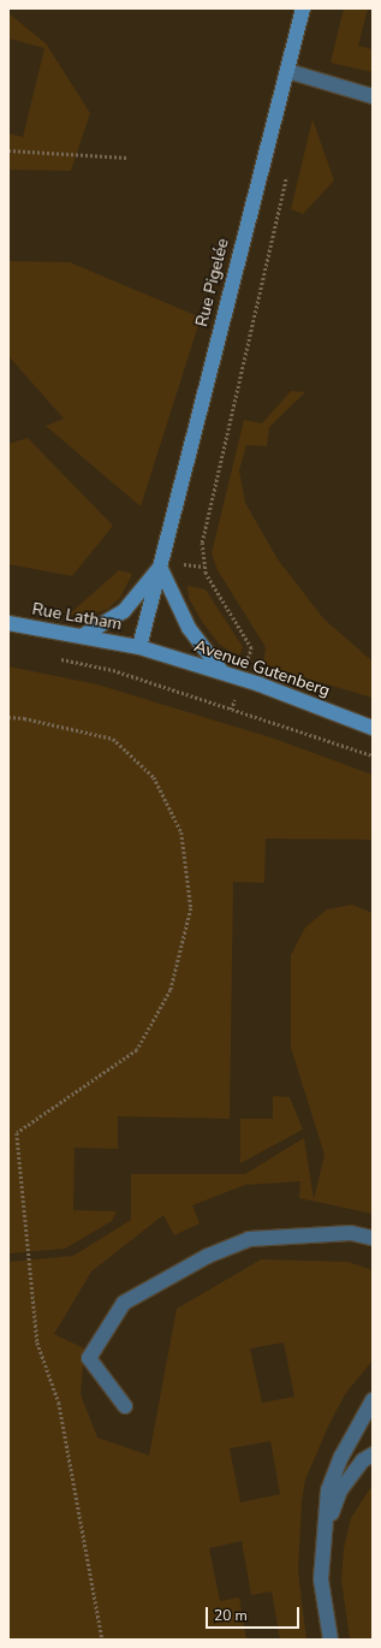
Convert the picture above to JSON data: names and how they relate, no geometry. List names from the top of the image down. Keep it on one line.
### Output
{"streets":{"main road":["Rue Pigelée","Rue Latham","Avenue Gutenberg"]},"crossings":[["Rue Pigelée","Rue Latham"],["Rue Pigelée","Avenue Gutenberg"],["Rue Latham","Avenue Gutenberg"]],"scale_bar":"20 m"}
